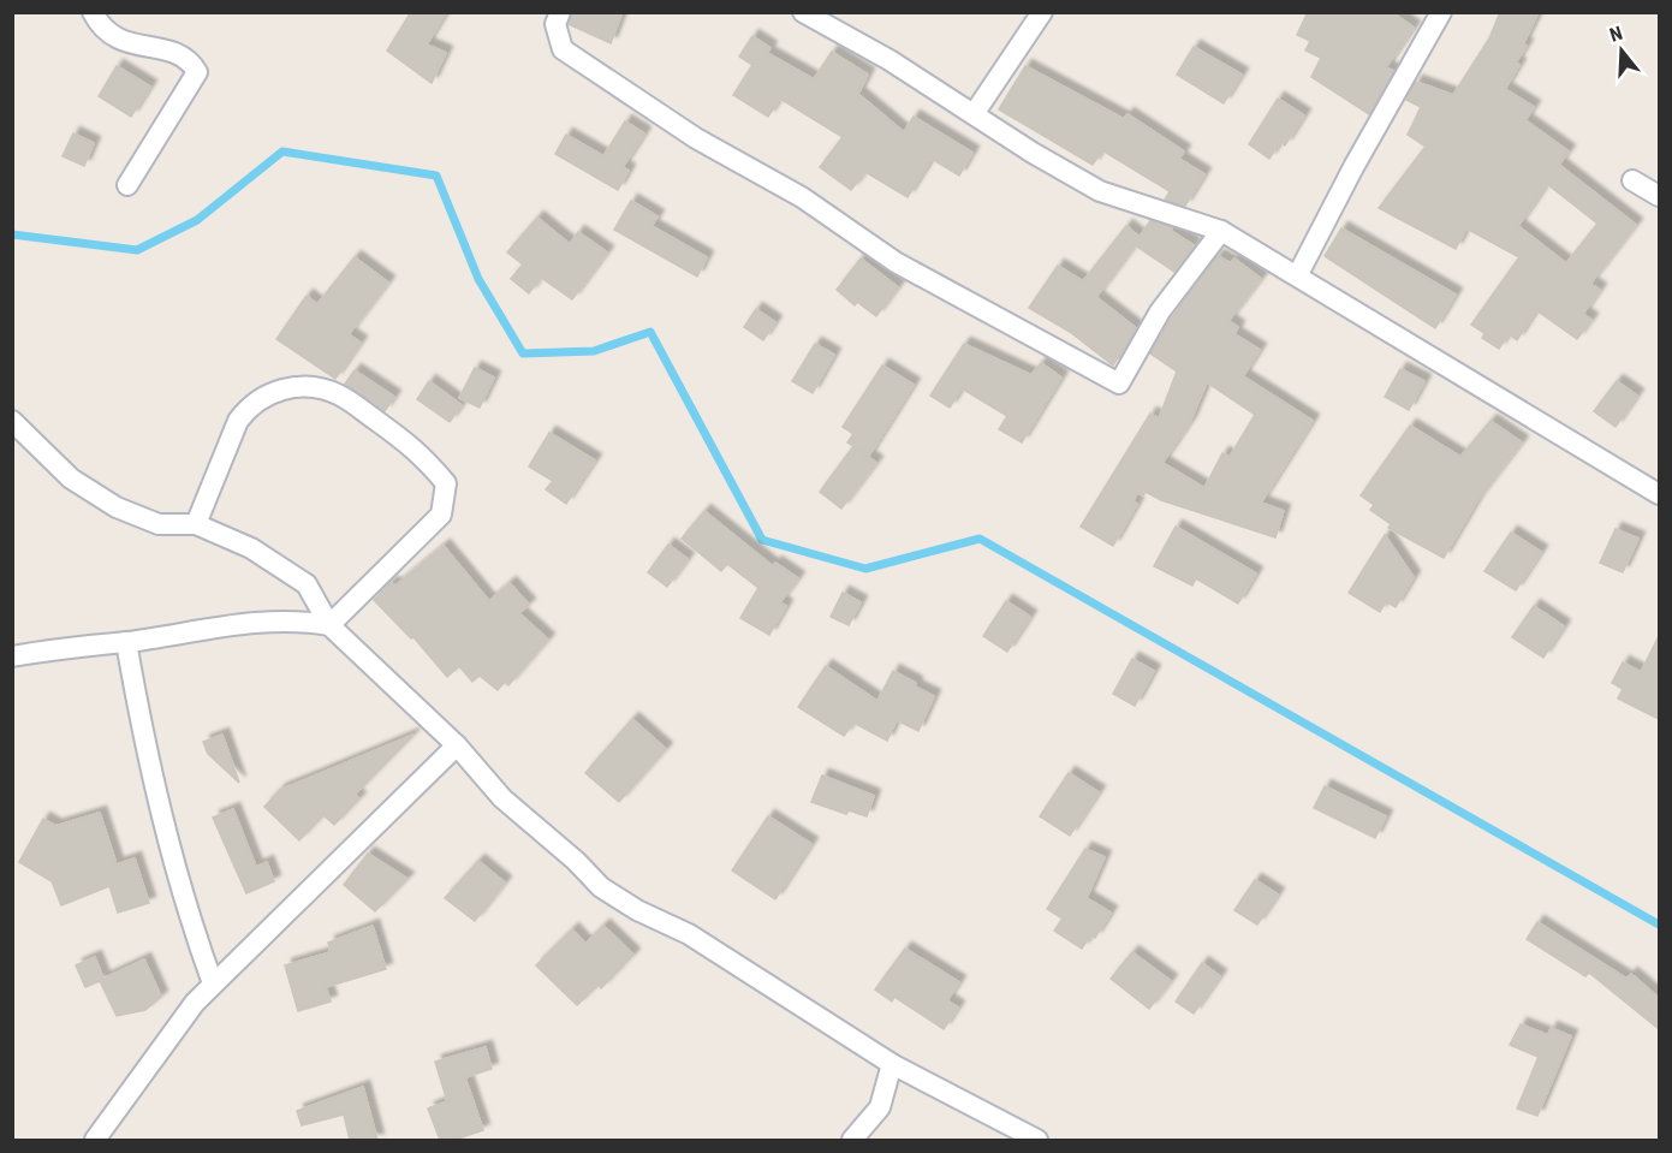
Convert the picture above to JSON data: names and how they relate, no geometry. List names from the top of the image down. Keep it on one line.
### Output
{"north":"top"}
